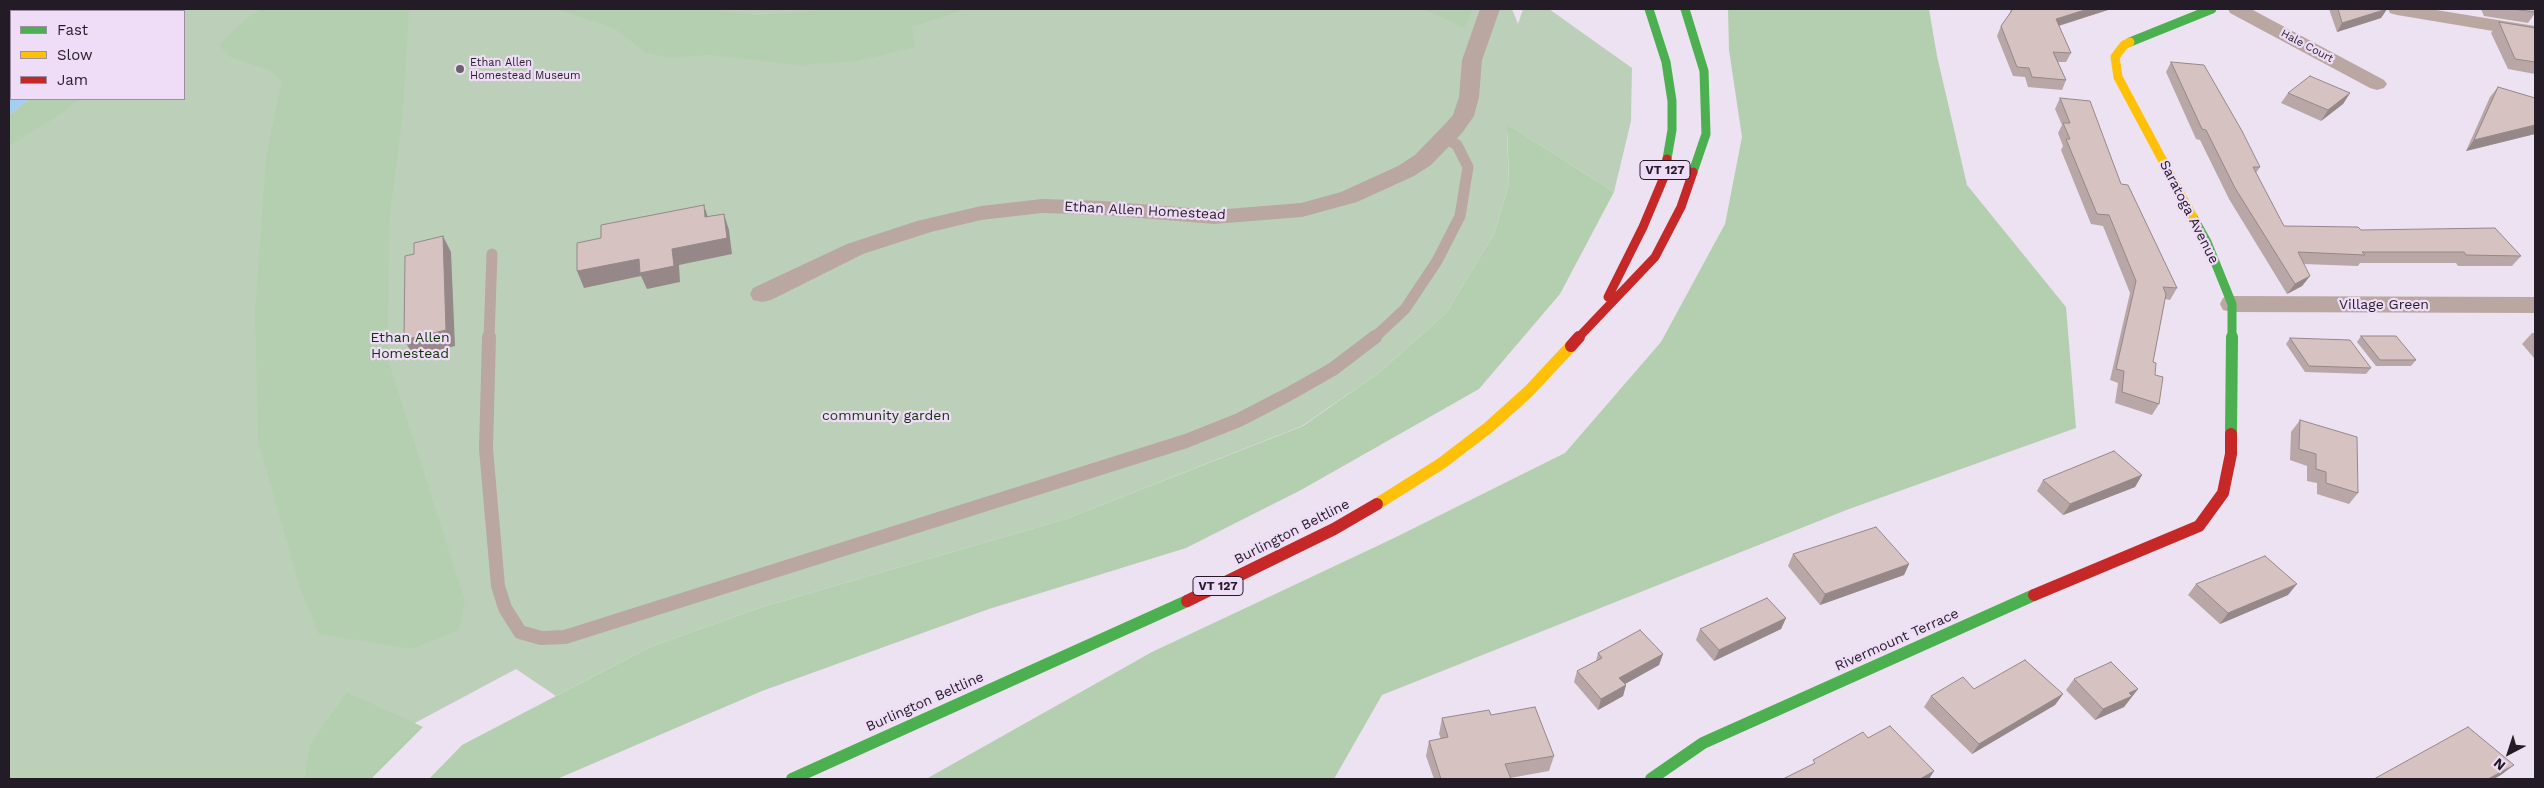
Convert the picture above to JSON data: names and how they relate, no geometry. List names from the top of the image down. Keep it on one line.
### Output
{"streets":{"main road":["VT 127","Saratoga Avenue","Burlington Beltline","Rivermount Terrace"],"street":["Hale Court","Ethan Allen Homestead","Village Green"]},"crossings":[["Saratoga Avenue","Village Green"],["Saratoga Avenue","Rivermount Terrace"]],"parks":["Ethan Allen Homestead","community garden"],"places":["Ethan Allen Homestead Museum"],"legend":["Fast","Slow","Jam"],"north":"bottom left"}
